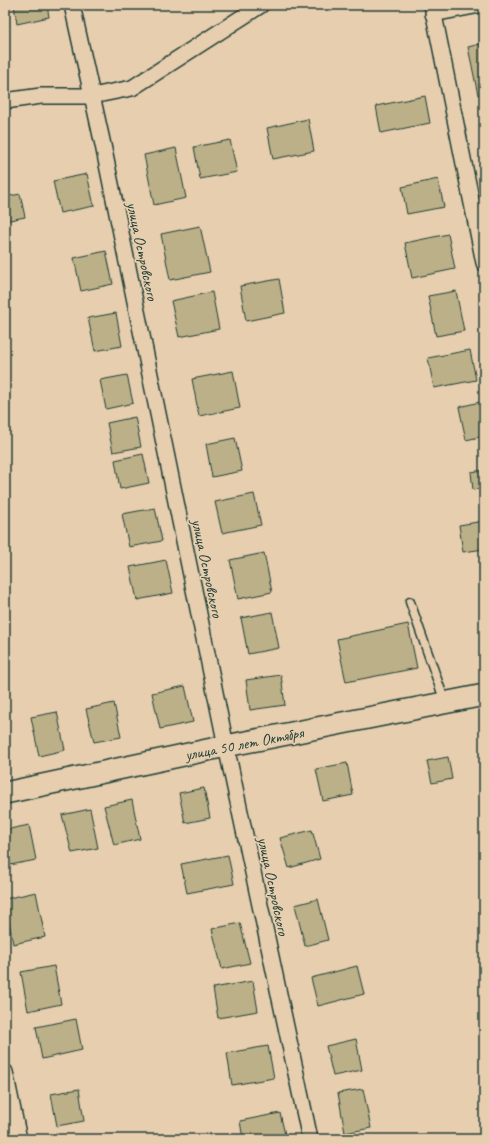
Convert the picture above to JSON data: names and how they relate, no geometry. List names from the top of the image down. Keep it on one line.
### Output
{"streets":{"street":["улица Островского","улица 50 лет Октября"]},"crossings":[["улица Островского","улица 50 лет Октября"]]}
